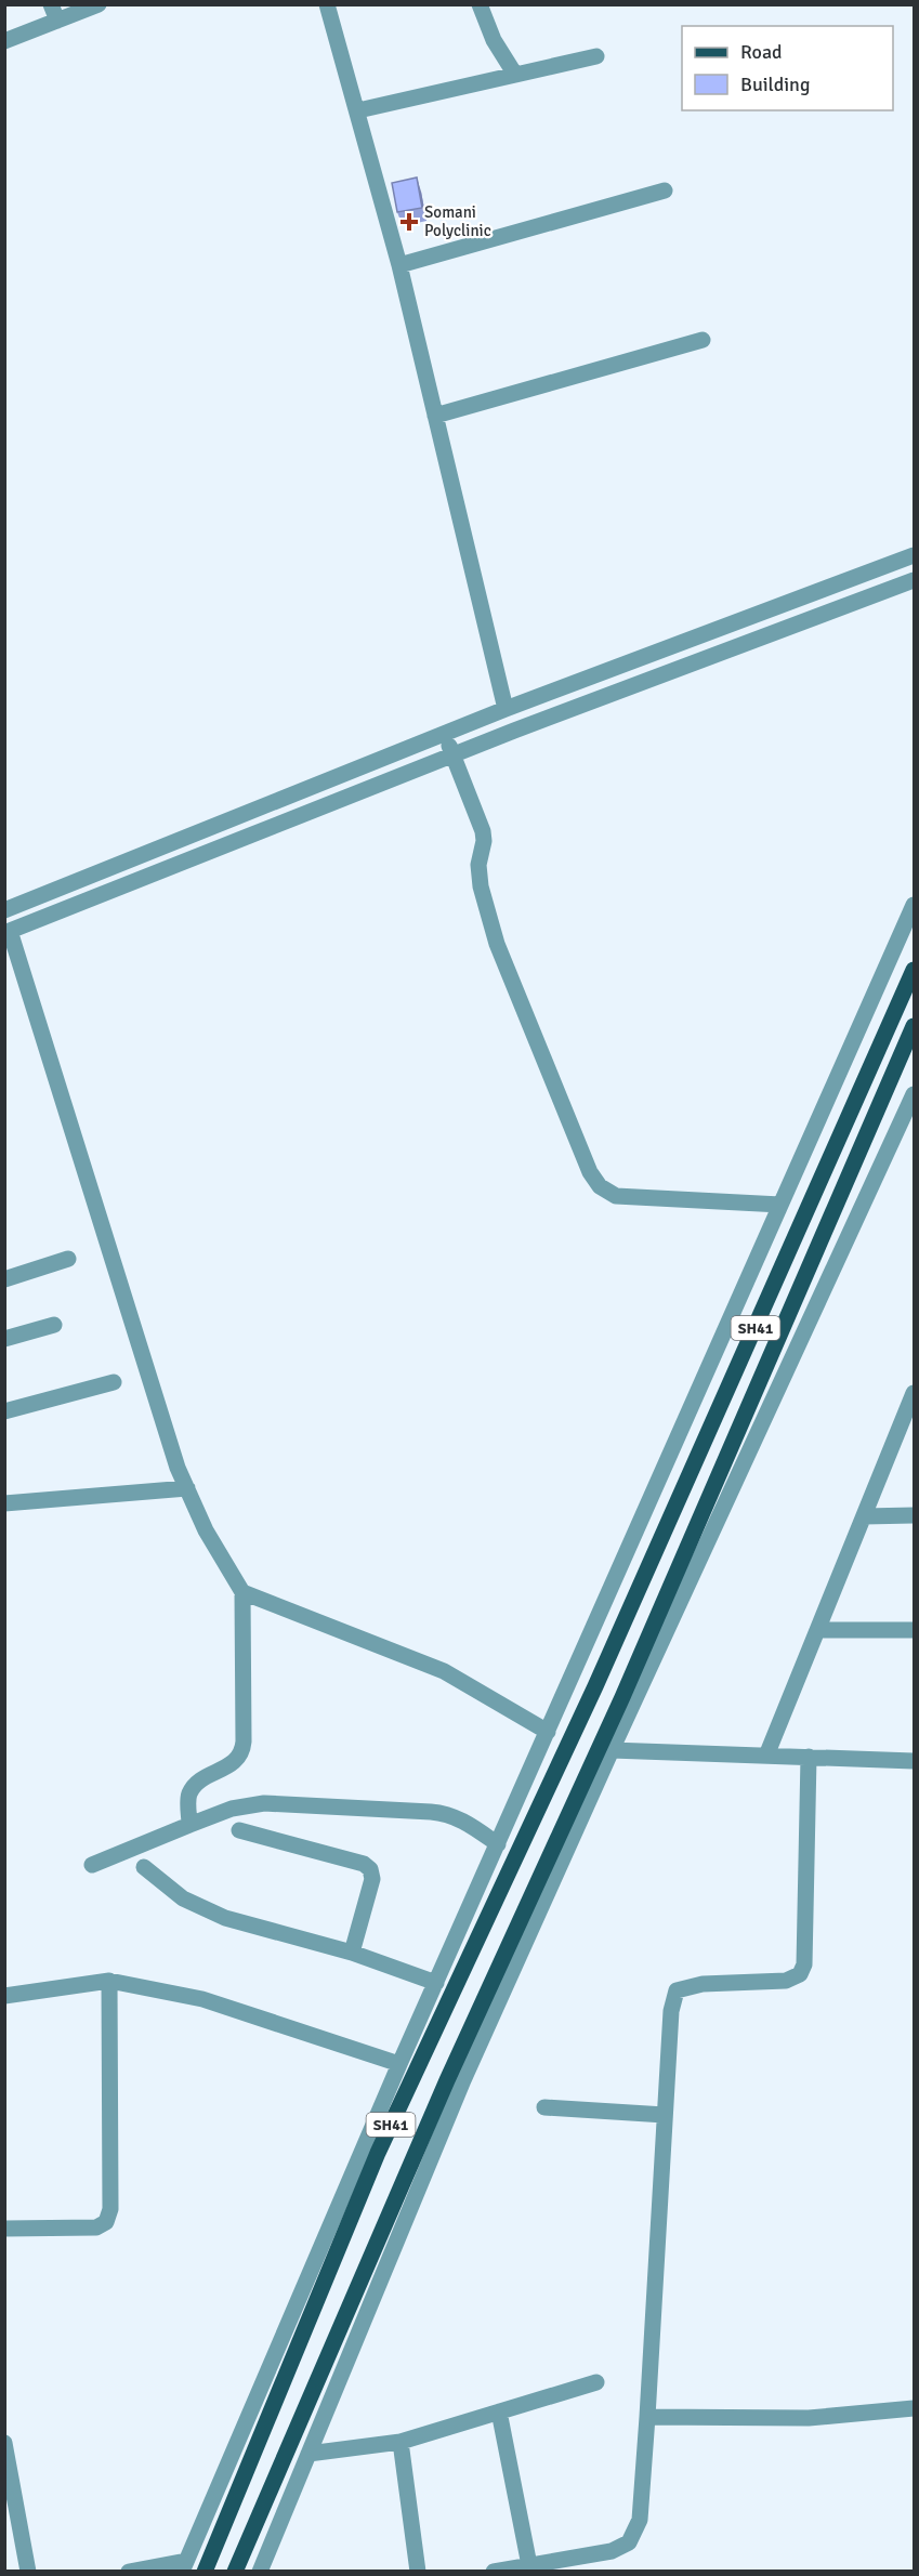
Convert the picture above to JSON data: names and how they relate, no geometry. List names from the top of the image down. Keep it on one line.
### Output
{"streets":{"main road":["SH41"]},"places":{"health":["Somani Polyclinic"]},"legend":["Road","Building"]}
